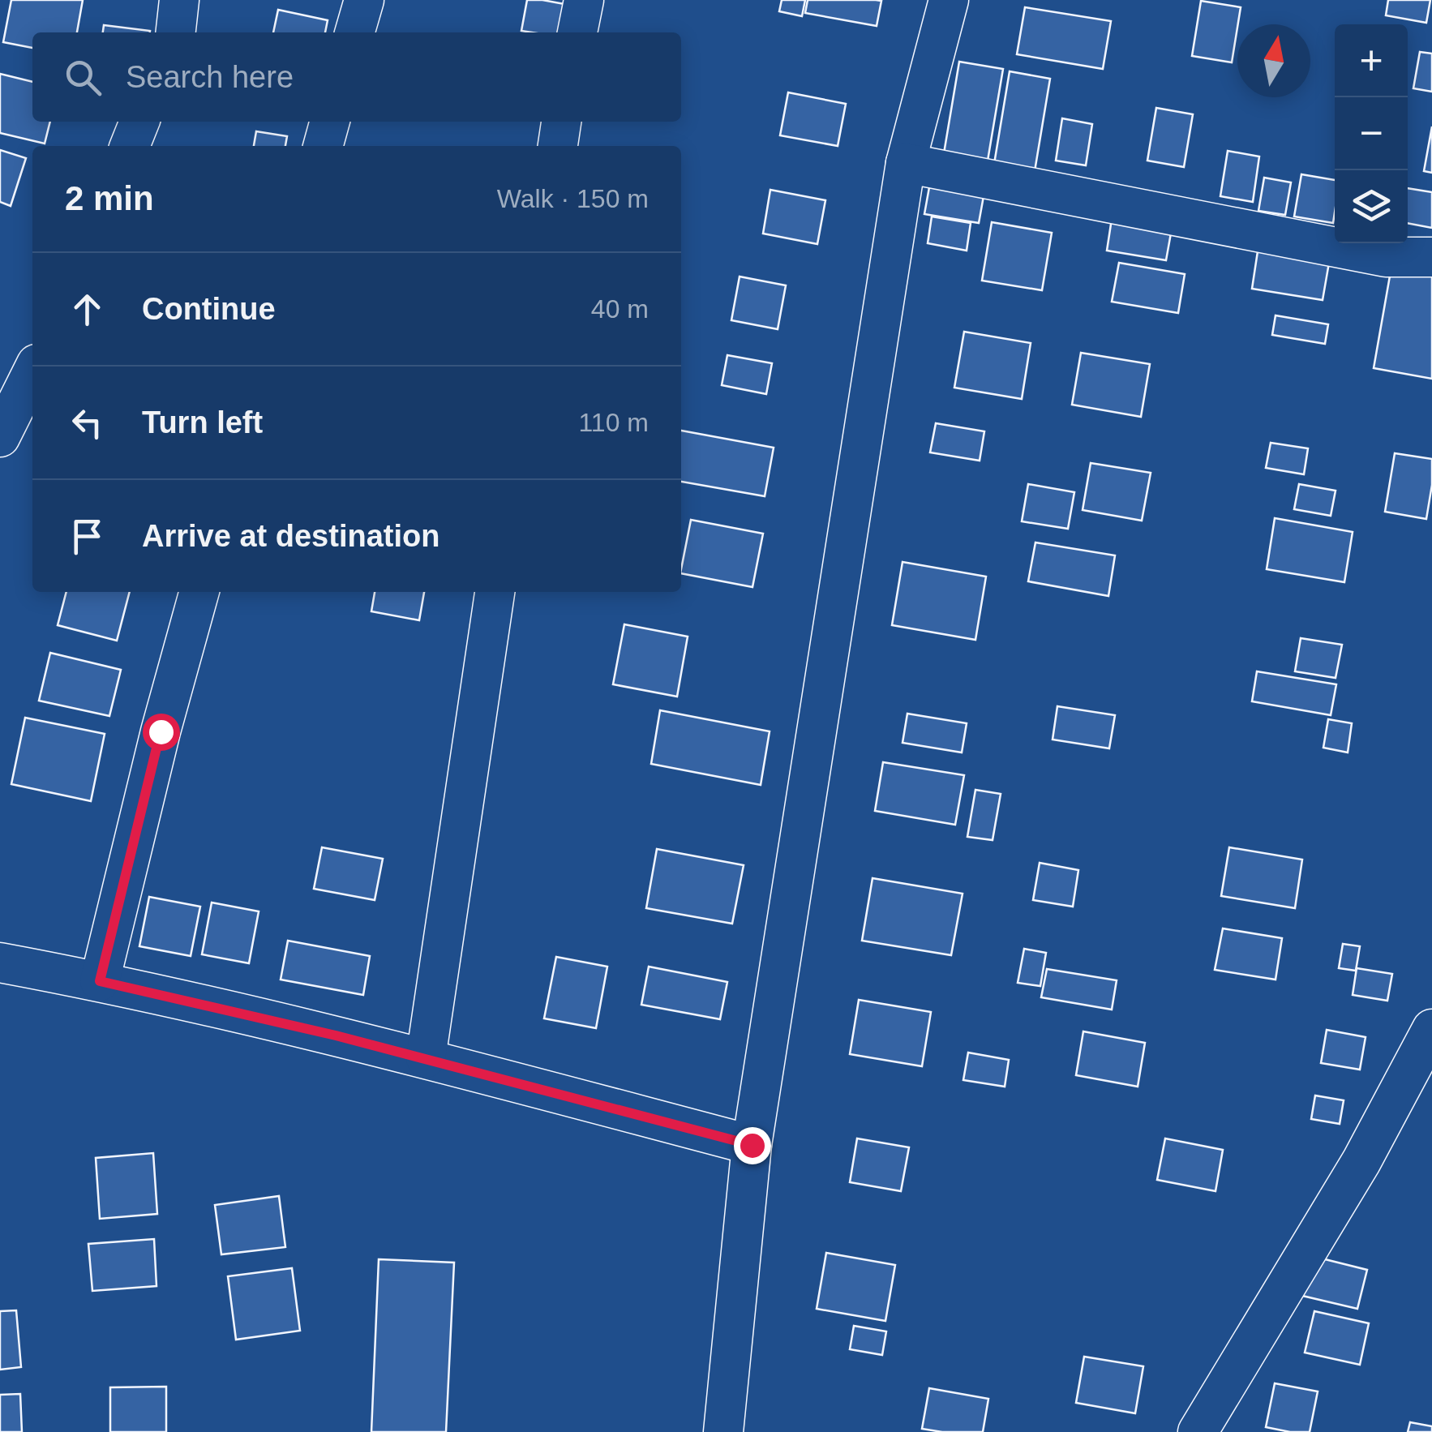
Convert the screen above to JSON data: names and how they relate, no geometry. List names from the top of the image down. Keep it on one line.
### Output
{"north":"top","page":{"map_buttons":["+","−"],"search":"Search here","heading":["2 min","Walk · 150 m"],"list":[["Continue","40 m"],["Turn left","110 m"],"Arrive at destination"]}}
